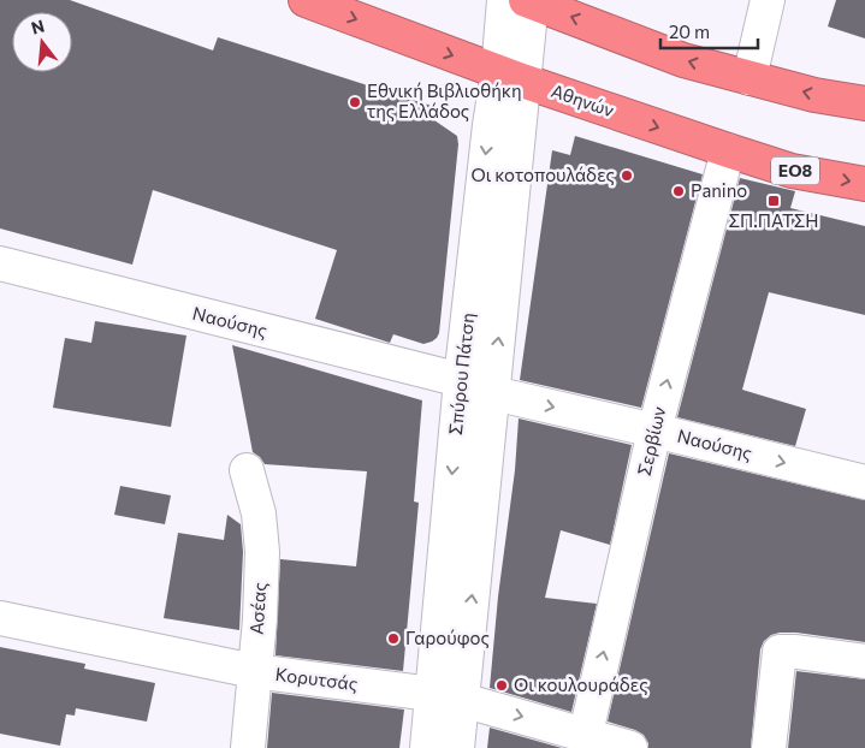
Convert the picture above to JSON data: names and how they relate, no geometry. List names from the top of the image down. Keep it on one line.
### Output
{"streets":{"highway":["Αθηνών","ΕΟ8"],"street":["Ναούσης","Σπύρου Πάτση","Σερβίων","Ασέας","Κορυτσάς"]},"crossings":[["Αθηνών","Σπύρου Πάτση"],["Αθηνών","Σερβίων"],["Ναούσης","Σπύρου Πάτση"],["Ναούσης","Σερβίων"],["Σπύρου Πάτση","Κορυτσάς"],["Σερβίων","Κορυτσάς"],["Ασέας","Κορυτσάς"]],"one_way":["Ναούσης","Σερβίων"],"places":{"other":["Εθνική Βιβλιοθήκη της Ελλάδος","Οι κοτοπουλάδες","Panino","Γαρούφος","Οι κουλουράδες"],"transit":["ΣΠ.ΠΑΤΣΗ"]},"scale_bar":"20 m","north":"top"}
